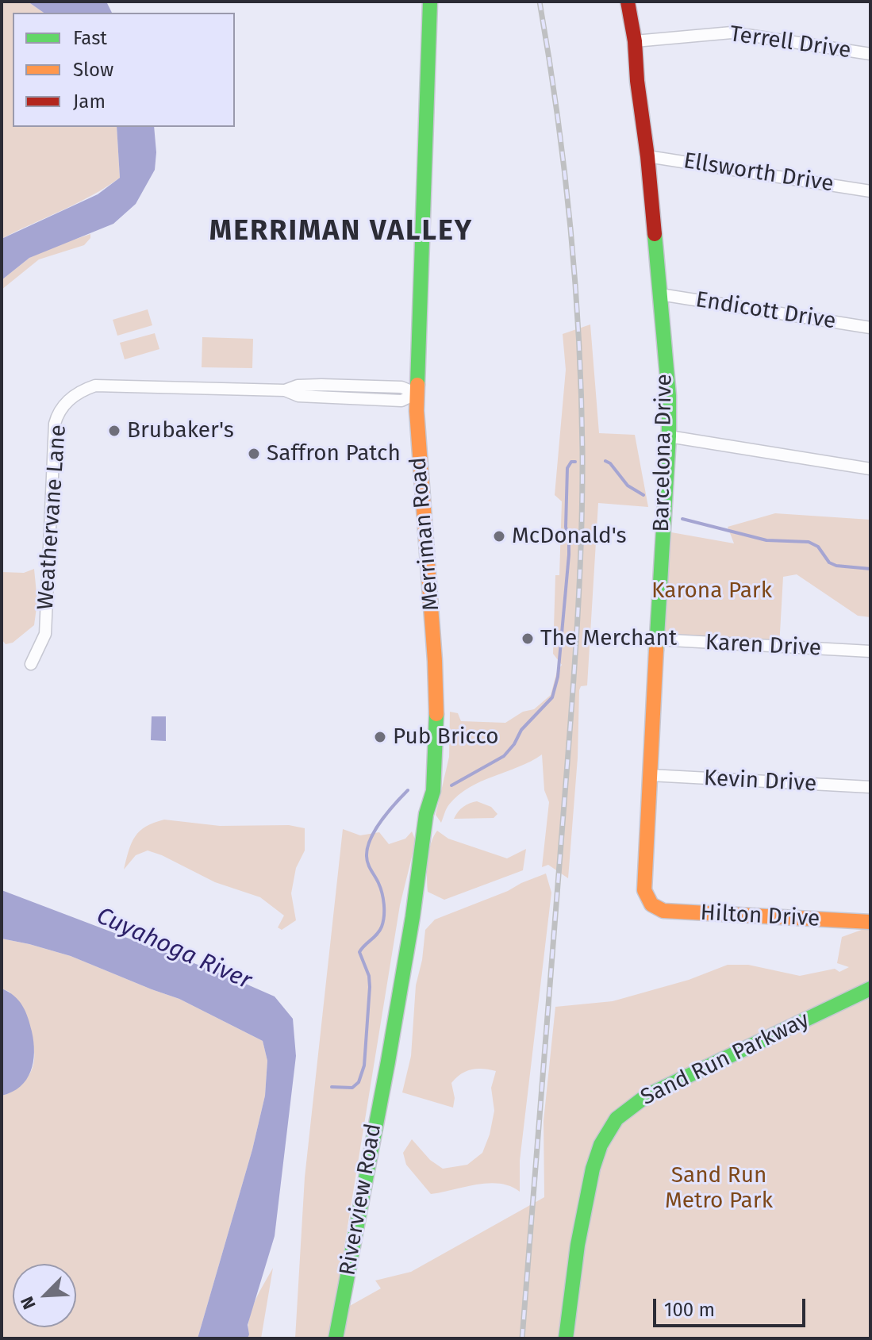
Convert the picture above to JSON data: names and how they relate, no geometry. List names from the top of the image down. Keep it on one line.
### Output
{"streets":{"street":["Terrell Drive","Ellsworth Drive","Endicott Drive","Barcelona Drive","Weathervane Lane","Merriman Road","Karen Drive","Kevin Drive","Hilton Drive","Sand Run Parkway","Riverview Road"]},"crossings":[["Terrell Drive","Barcelona Drive"],["Ellsworth Drive","Barcelona Drive"],["Endicott Drive","Barcelona Drive"],["Barcelona Drive","Karen Drive"],["Barcelona Drive","Kevin Drive"],["Barcelona Drive","Hilton Drive"],["Weathervane Lane","Merriman Road"],["Merriman Road","Riverview Road"]],"districts":["MERRIMAN VALLEY"],"water":["Cuyahoga River"],"parks":["Karona Park","Sand Run Metro Park"],"places":["Brubaker's","Saffron Patch","McDonald's","The Merchant","Pub Bricco"],"legend":["Fast","Slow","Jam"],"scale_bar":"100 m","north":"bottom left"}
